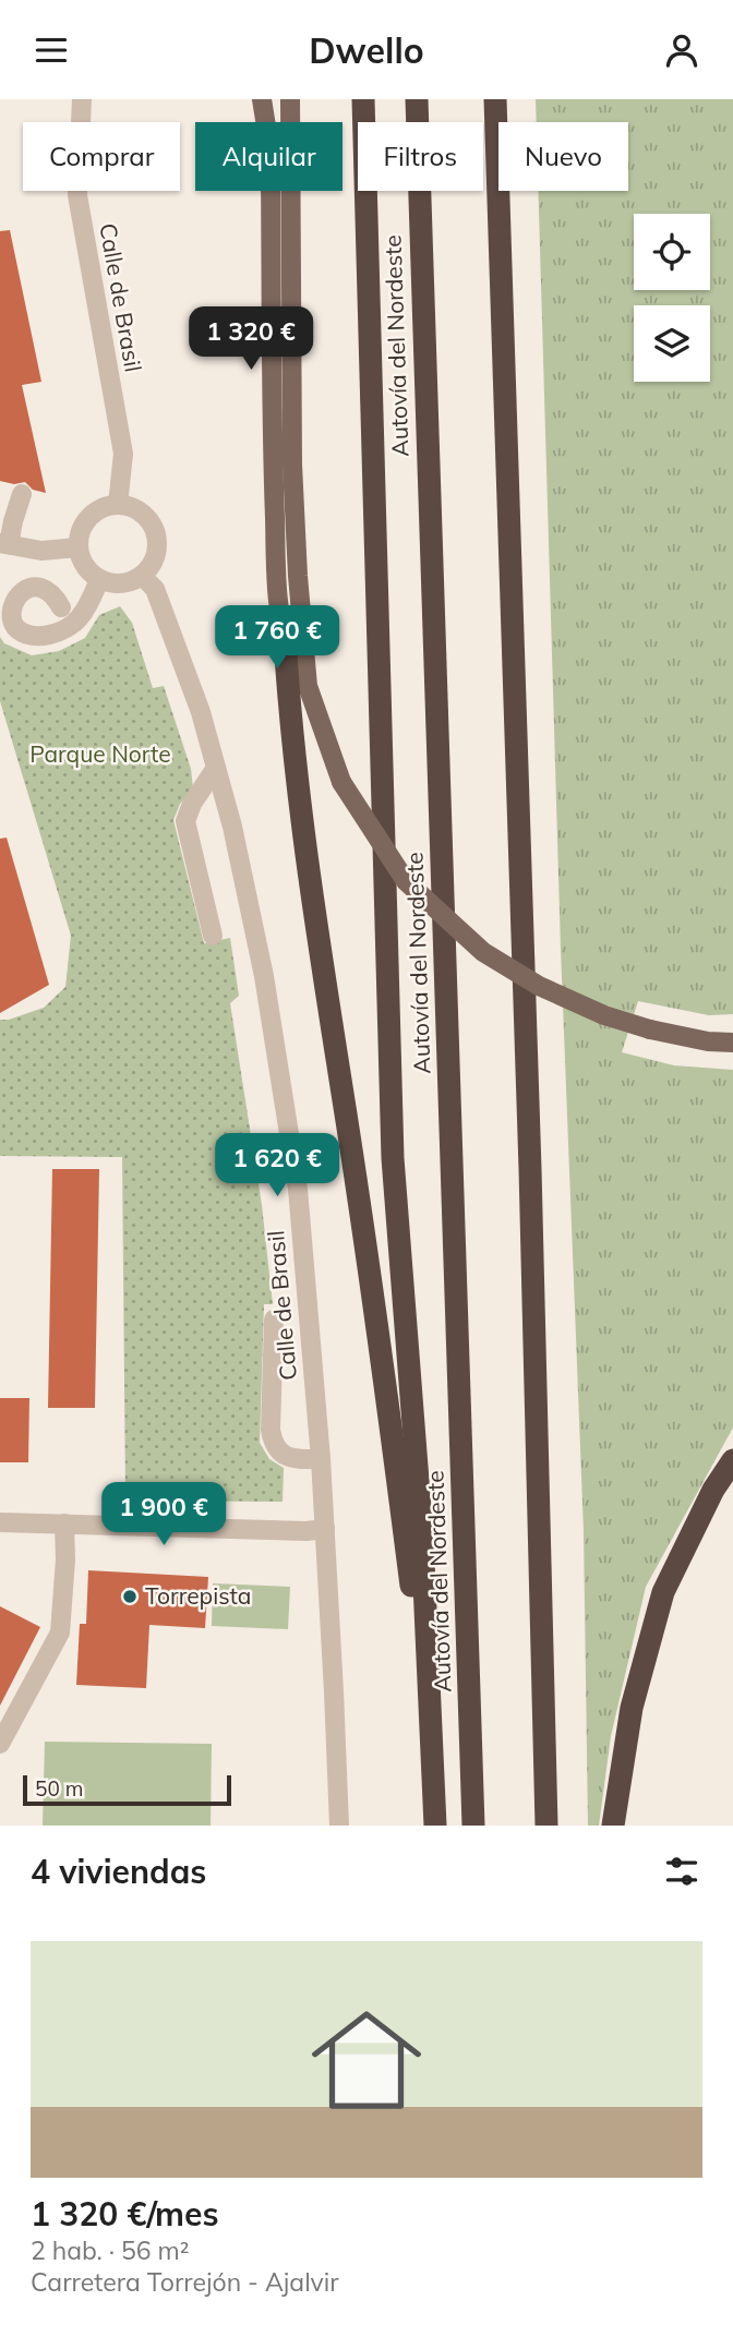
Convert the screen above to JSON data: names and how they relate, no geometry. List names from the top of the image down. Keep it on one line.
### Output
{"streets":{"highway":["Autovía del Nordeste"],"street":["Calle de Brasil"]},"parks":["Parque Norte"],"places":["Torrepista"],"scale_bar":"50 m","page":{"header":"Dwello","chip":["Comprar","Alquilar","Filtros","Nuevo"],"price":["1 320 €","1 760 €","1 620 €","1 900 €"],"scale":"50 m","heading":"4 viviendas","list":[{"name":"1 320 €/mes","note":"2 hab. · 56 m² · Carretera Torrejón - Ajalvir"}]}}
